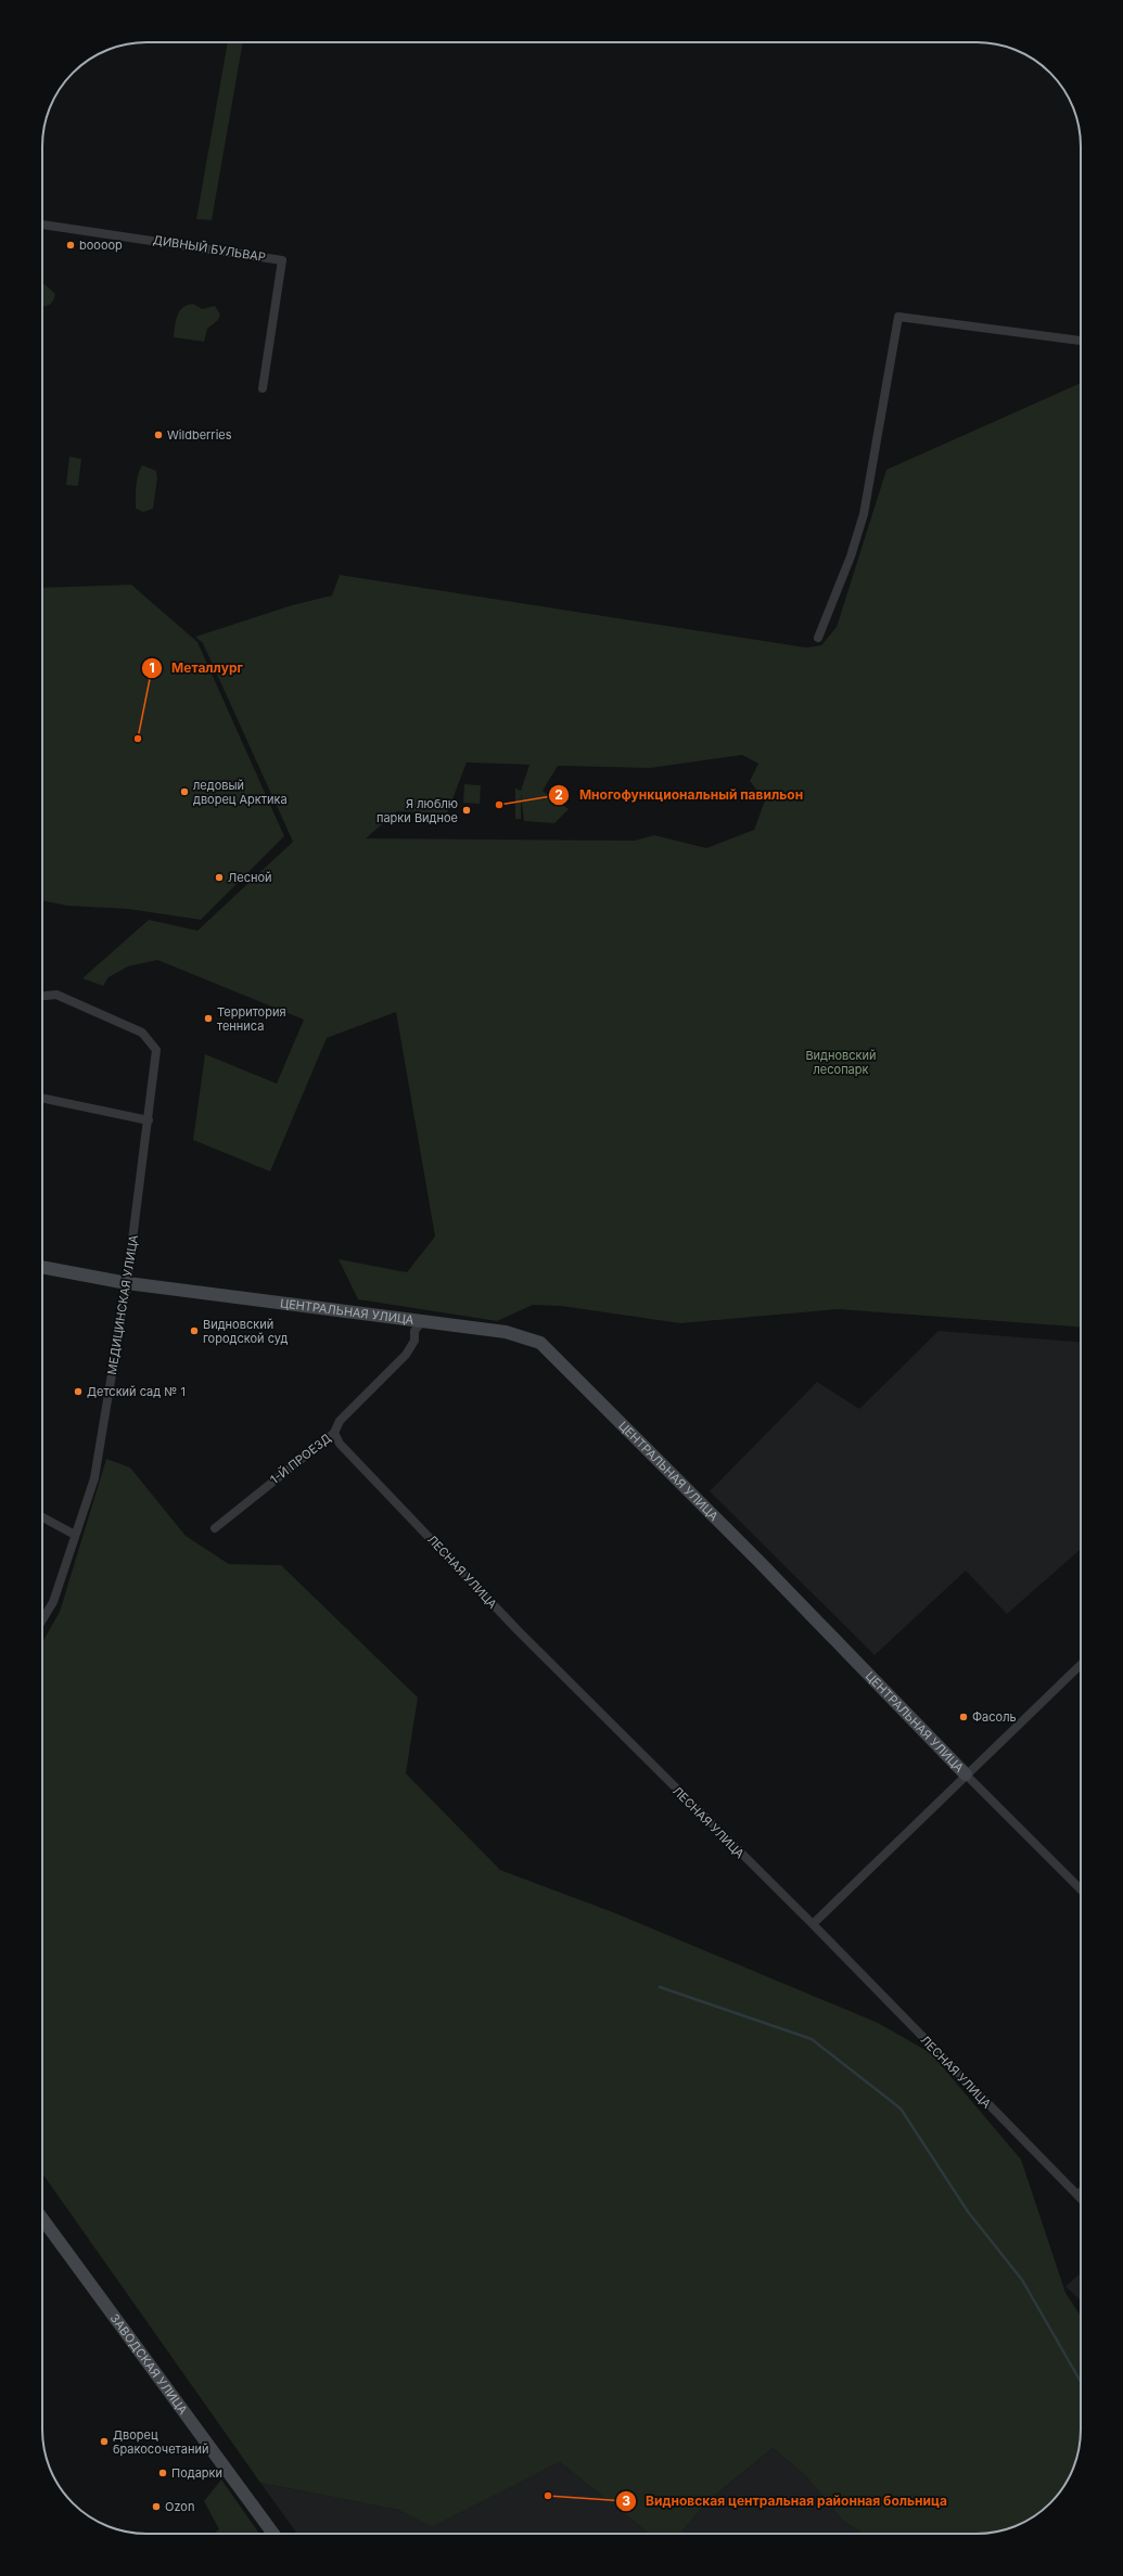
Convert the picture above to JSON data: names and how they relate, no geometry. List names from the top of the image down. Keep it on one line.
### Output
{"streets":{"street":["ДИВНЫЙ БУЛЬВАР","МЕДИЦИНСКАЯ УЛИЦА","ЦЕНТРАЛЬНАЯ УЛИЦА","1-Й ПРОЕЗД","ЛЕСНАЯ УЛИЦА","ЗАВОДСКАЯ УЛИЦА"]},"crossings":[["МЕДИЦИНСКАЯ УЛИЦА","ЦЕНТРАЛЬНАЯ УЛИЦА"],["ЦЕНТРАЛЬНАЯ УЛИЦА","1-Й ПРОЕЗД"],["1-Й ПРОЕЗД","ЛЕСНАЯ УЛИЦА"]],"parks":["Видновский лесопарк"],"places":["boooop","Wildberries","Металлург","ледовый дворец Арктика","Многофункциональный павильон","Я люблю парки Видное","Лесной","Территория тенниса","Видновский городской суд","Детский сад № 1","Фасоль","Дворец бракосочетаний","Подарки","Видновская центральная районная больница","Ozon"]}
